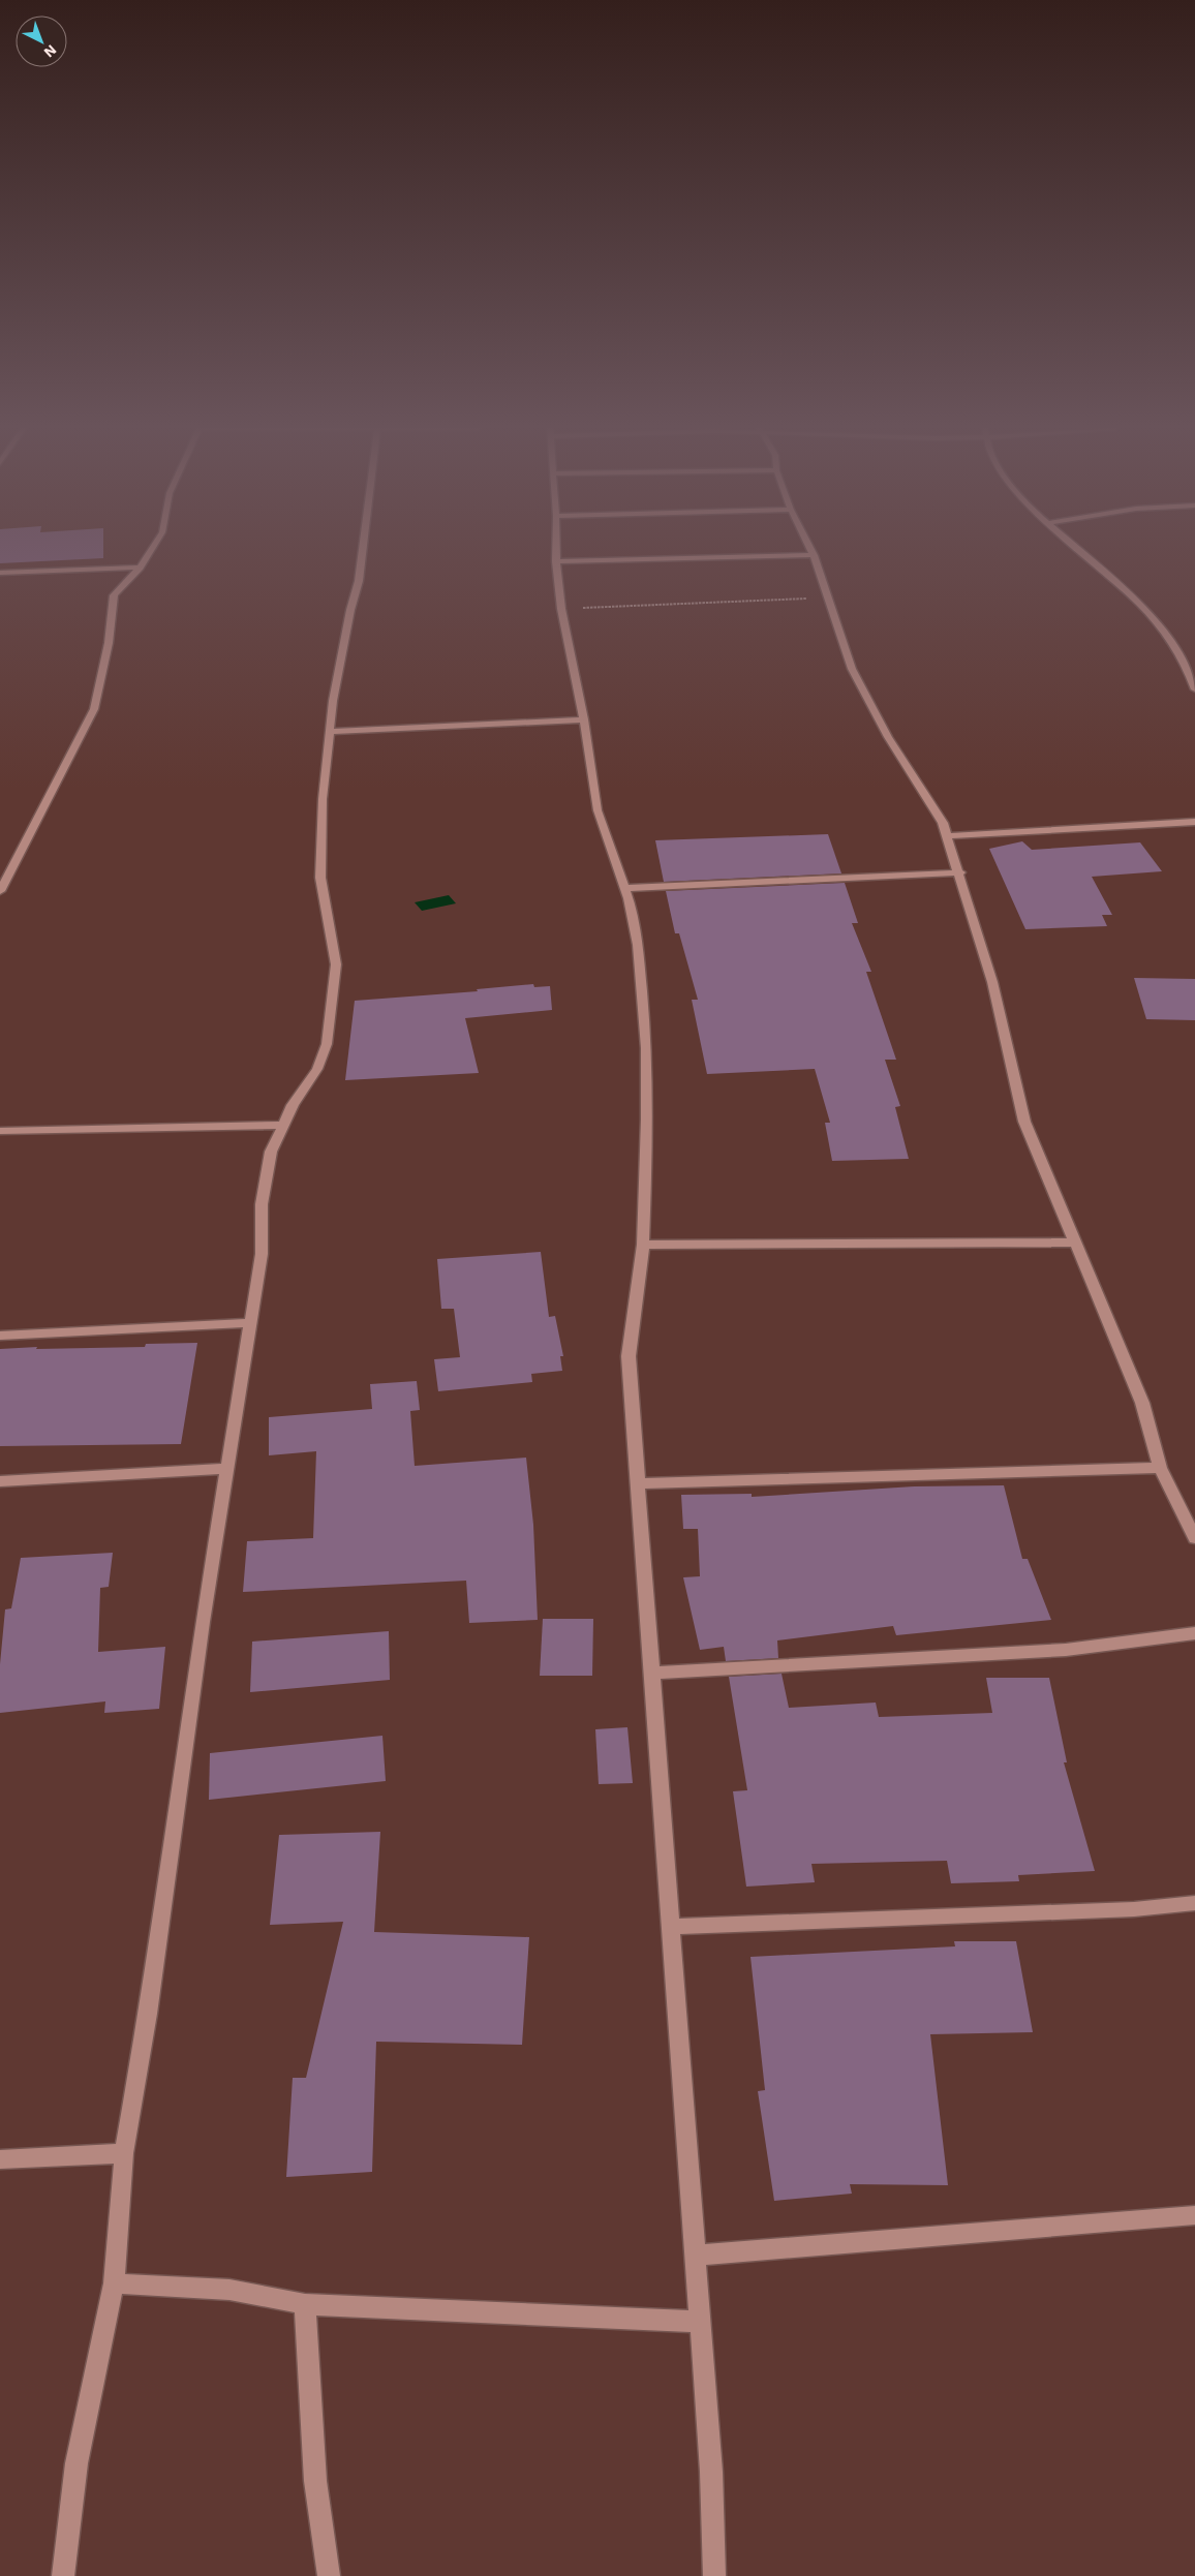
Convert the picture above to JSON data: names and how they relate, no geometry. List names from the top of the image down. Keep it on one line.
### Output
{"north":"bottom right"}
